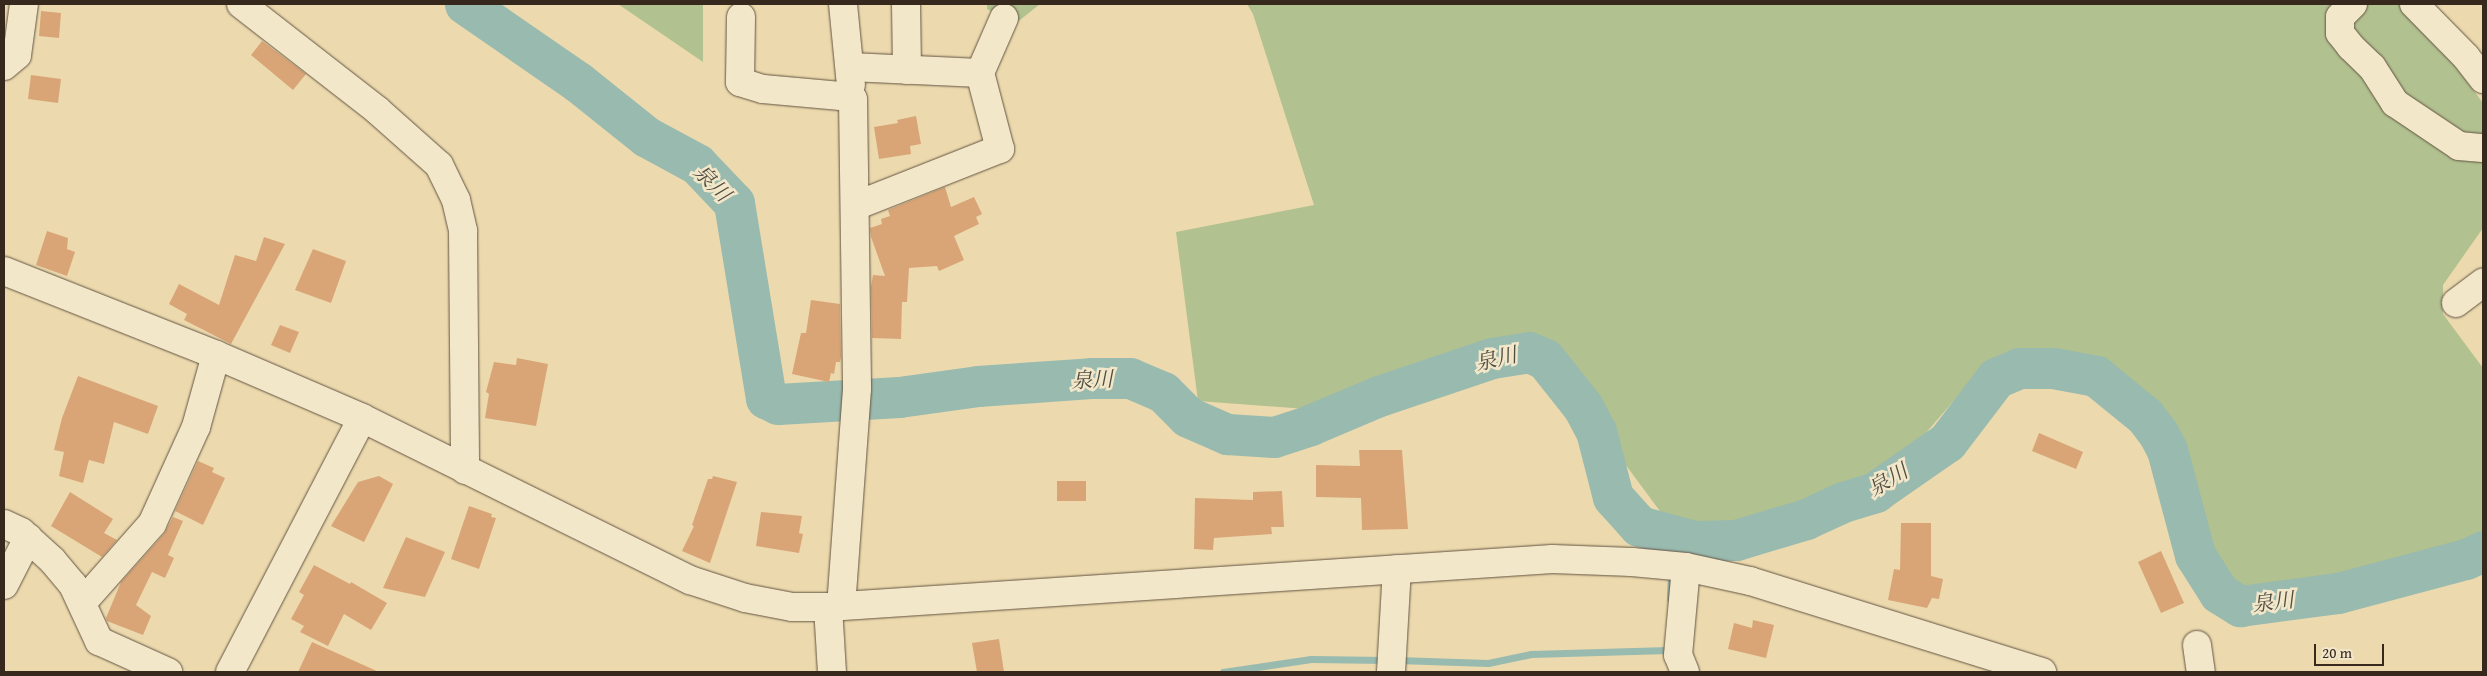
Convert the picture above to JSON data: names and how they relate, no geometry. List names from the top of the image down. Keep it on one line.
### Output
{"water":["泉川"],"scale_bar":"20 m"}
